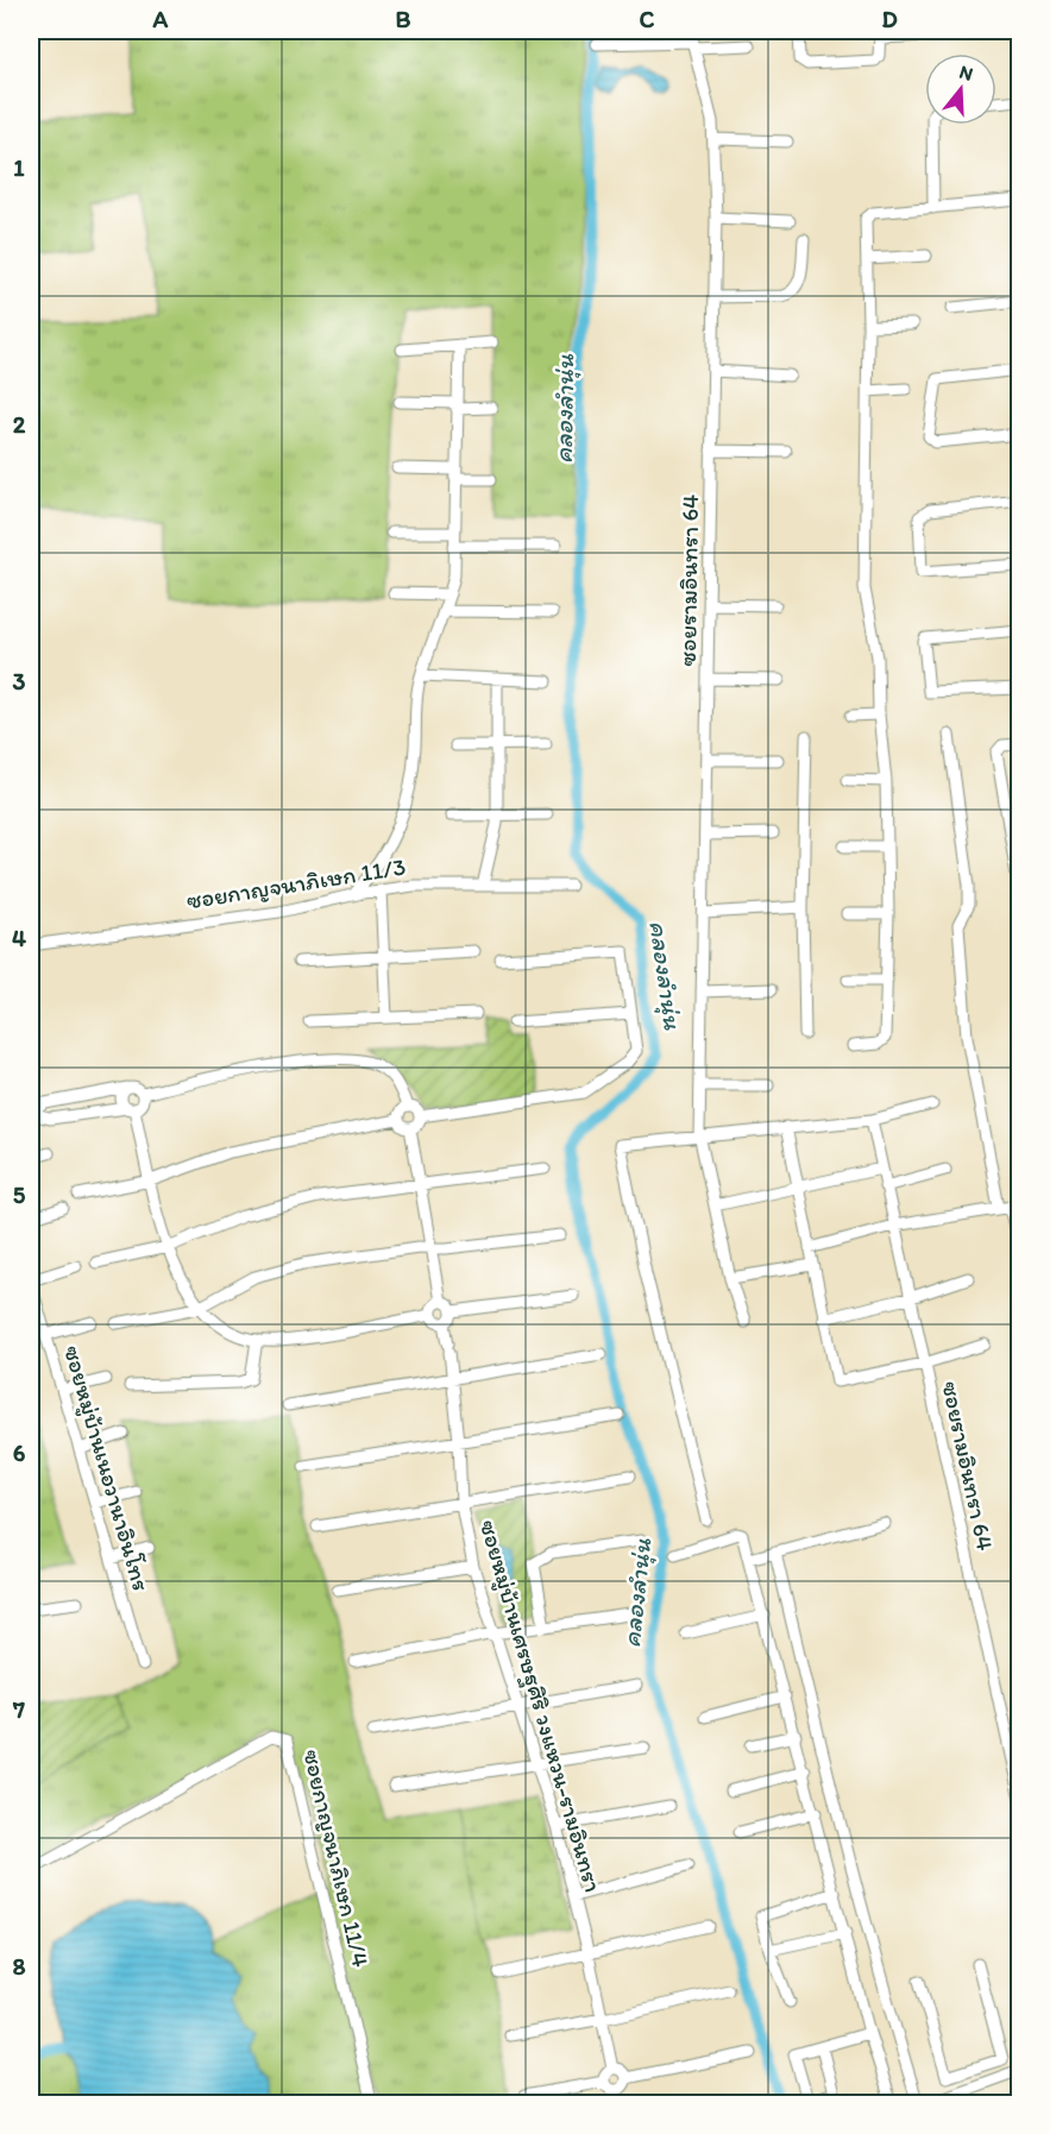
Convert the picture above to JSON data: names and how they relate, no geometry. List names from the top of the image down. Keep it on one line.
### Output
{"streets":{"street":["ซอยรามอินทรา 64","ซอยกาญจนาภิเษก 11/3","ซอยหมู่บ้านเนอวานาอินโทร","ซอยหมู่บ้านเศรษฐศิริ วงแหวน-รามอินทรา","ซอยกาญจนาภิเษก 11/4"]},"water":["คลองลำนุ่น"],"north":"top","grid":{"columns":["A","B","C","D"],"rows":["1","2","3","4","5","6","7","8"]}}
